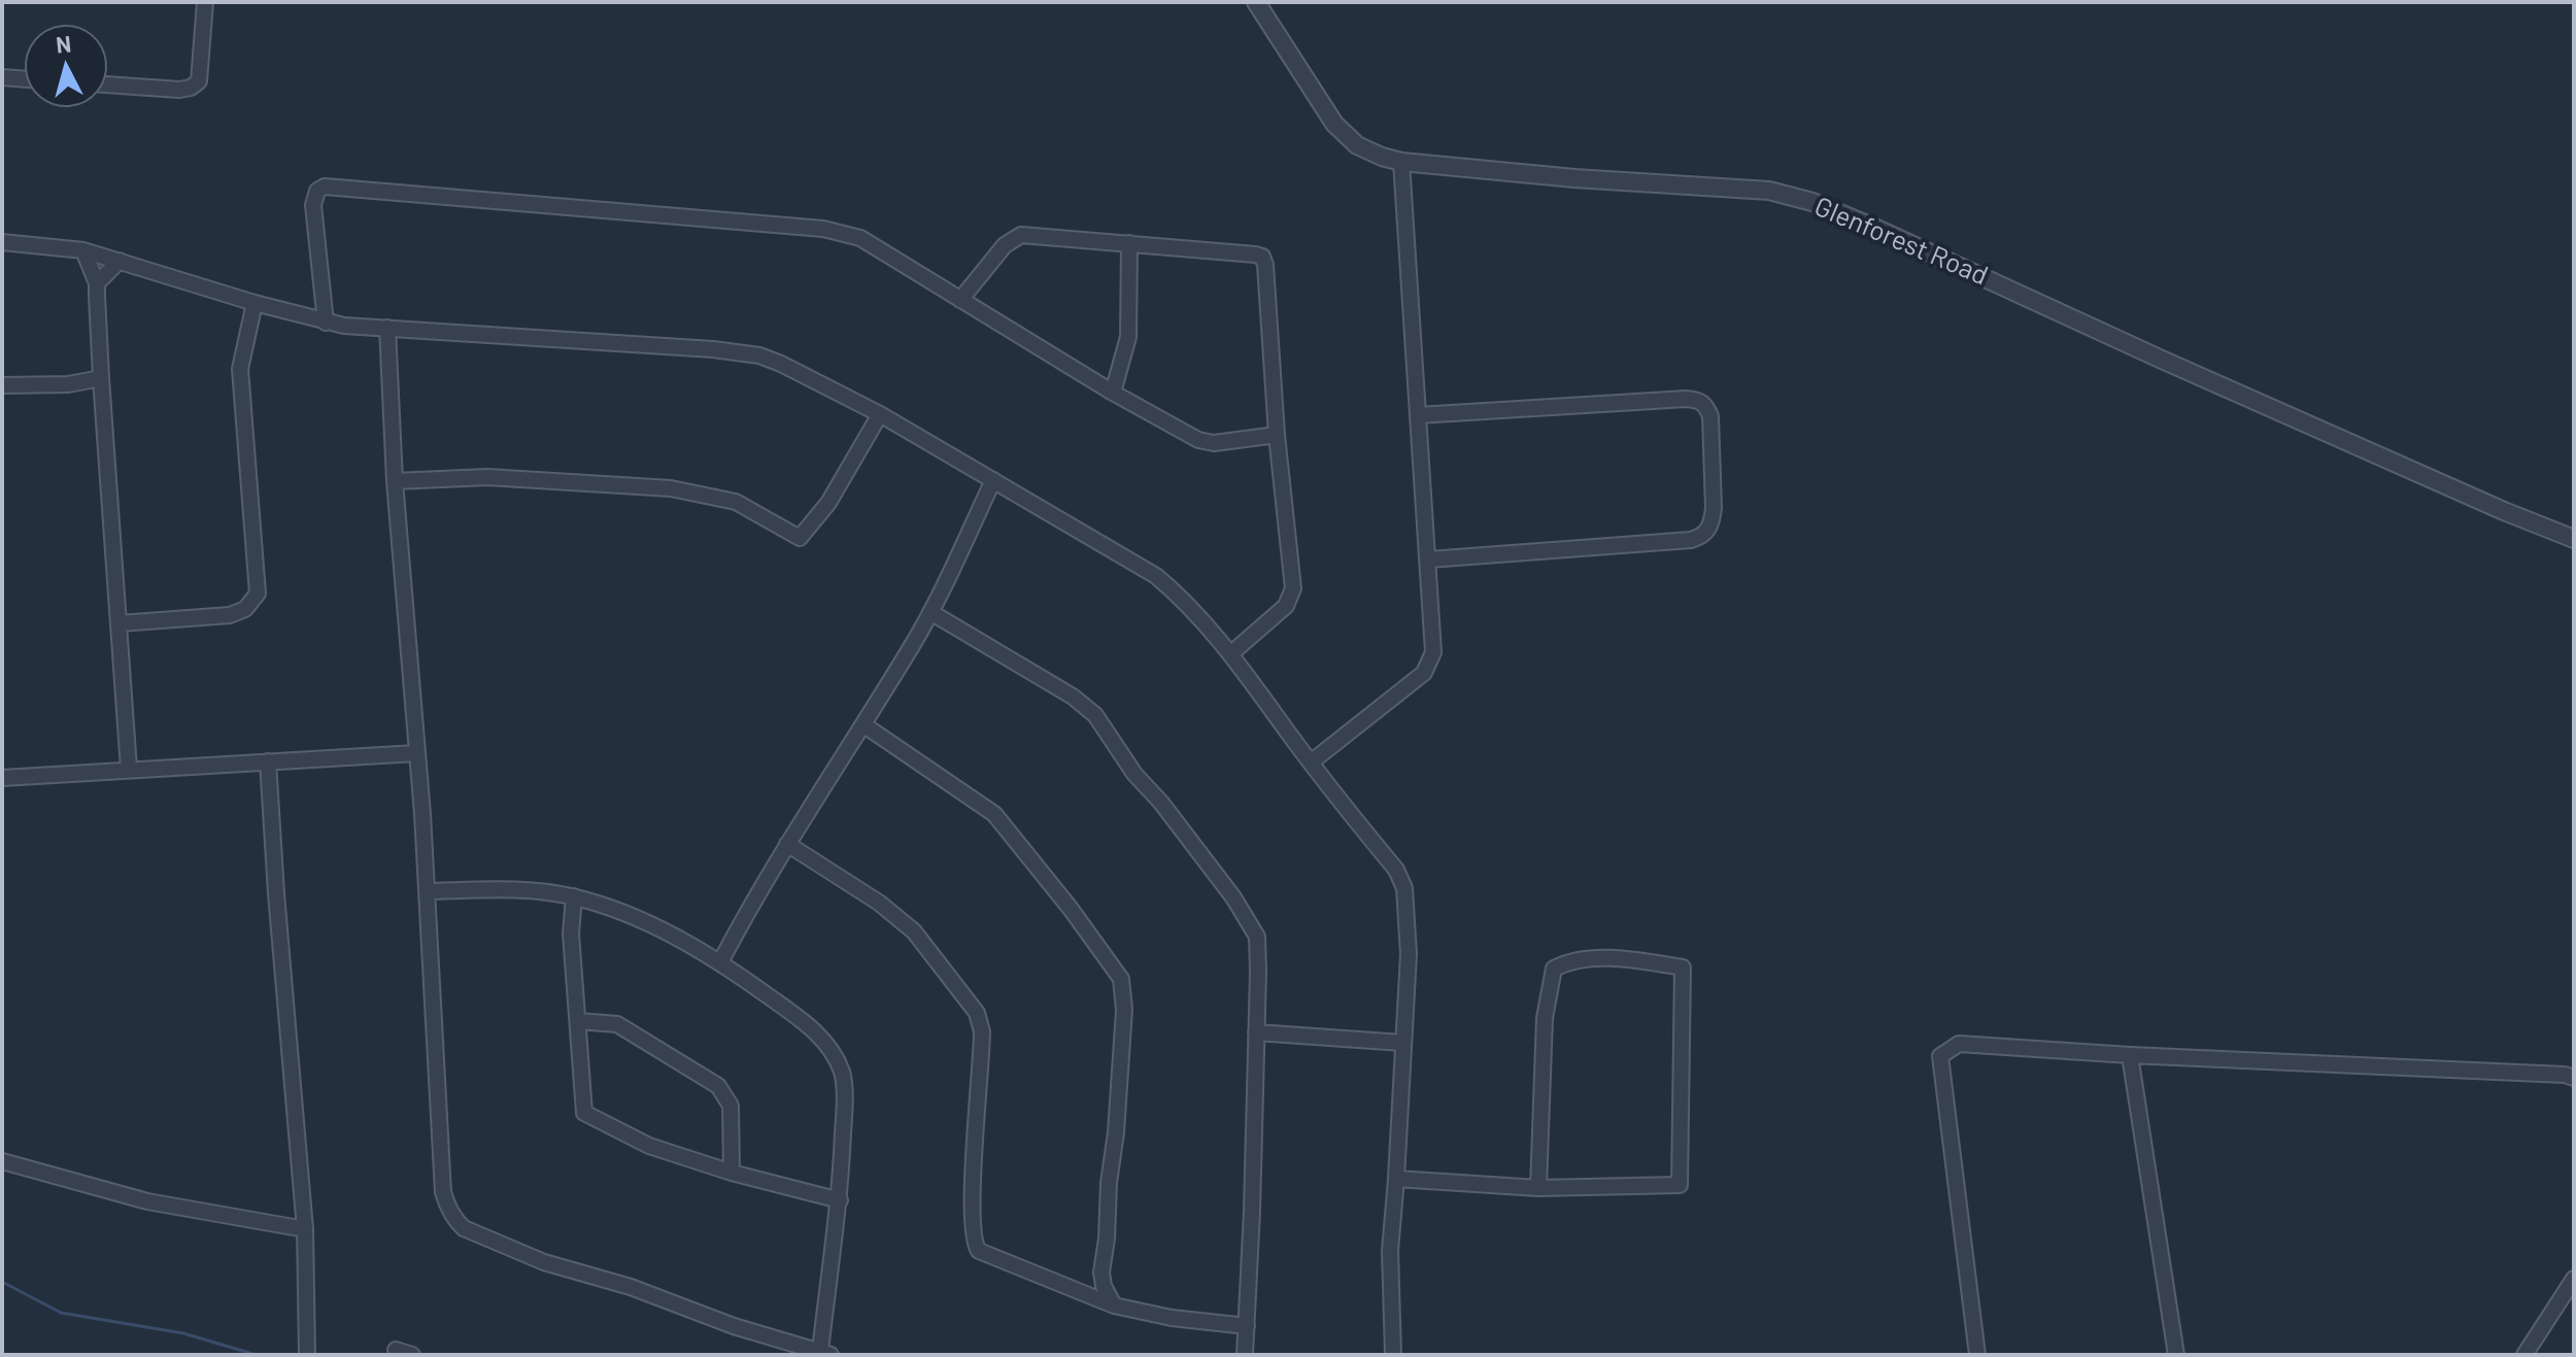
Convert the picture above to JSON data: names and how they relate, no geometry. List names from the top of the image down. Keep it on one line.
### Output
{"streets":{"street":["Glenforest Road"]},"north":"top"}
